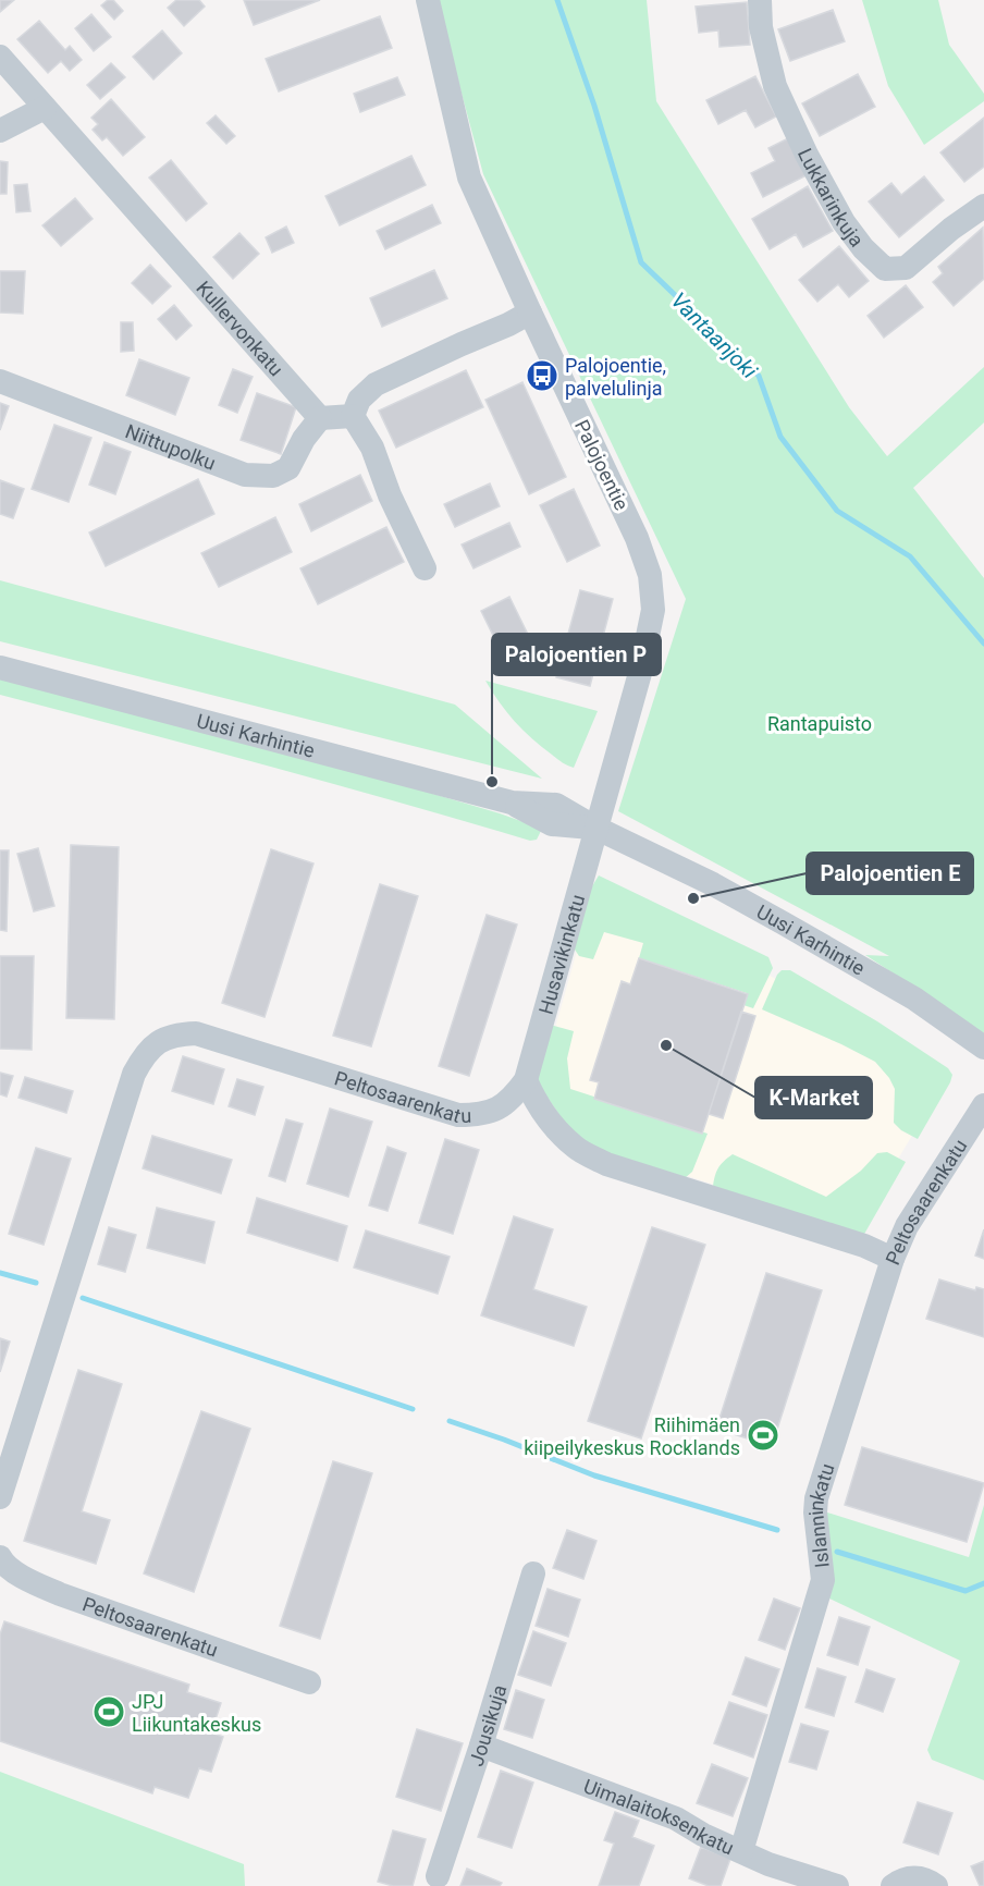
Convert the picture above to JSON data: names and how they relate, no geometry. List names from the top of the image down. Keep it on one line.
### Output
{"streets":{"street":["Lukkarinkuja","Kullervonkatu","Niittupolku","Palojoentie","Uusi Karhintie","Husavikinkatu","Peltosaarenkatu","Islanninkatu","Jousikuja","Uimalaitoksenkatu"]},"crossings":[["Kullervonkatu","Niittupolku"],["Palojoentie","Uusi Karhintie"],["Palojoentie","Husavikinkatu"],["Uusi Karhintie","Husavikinkatu"],["Husavikinkatu","Peltosaarenkatu"],["Peltosaarenkatu","Islanninkatu"],["Islanninkatu","Uimalaitoksenkatu"],["Jousikuja","Uimalaitoksenkatu"]],"water":["Vantaanjoki"],"parks":["Rantapuisto"],"places":{"bus stop":["Palojoentie, palvelulinja"],"other":["Palojoentien P","Palojoentien E","K-Market"],"sports":["Riihimäen kiipeilykeskus Rocklands","JPJ Liikuntakeskus"]}}
